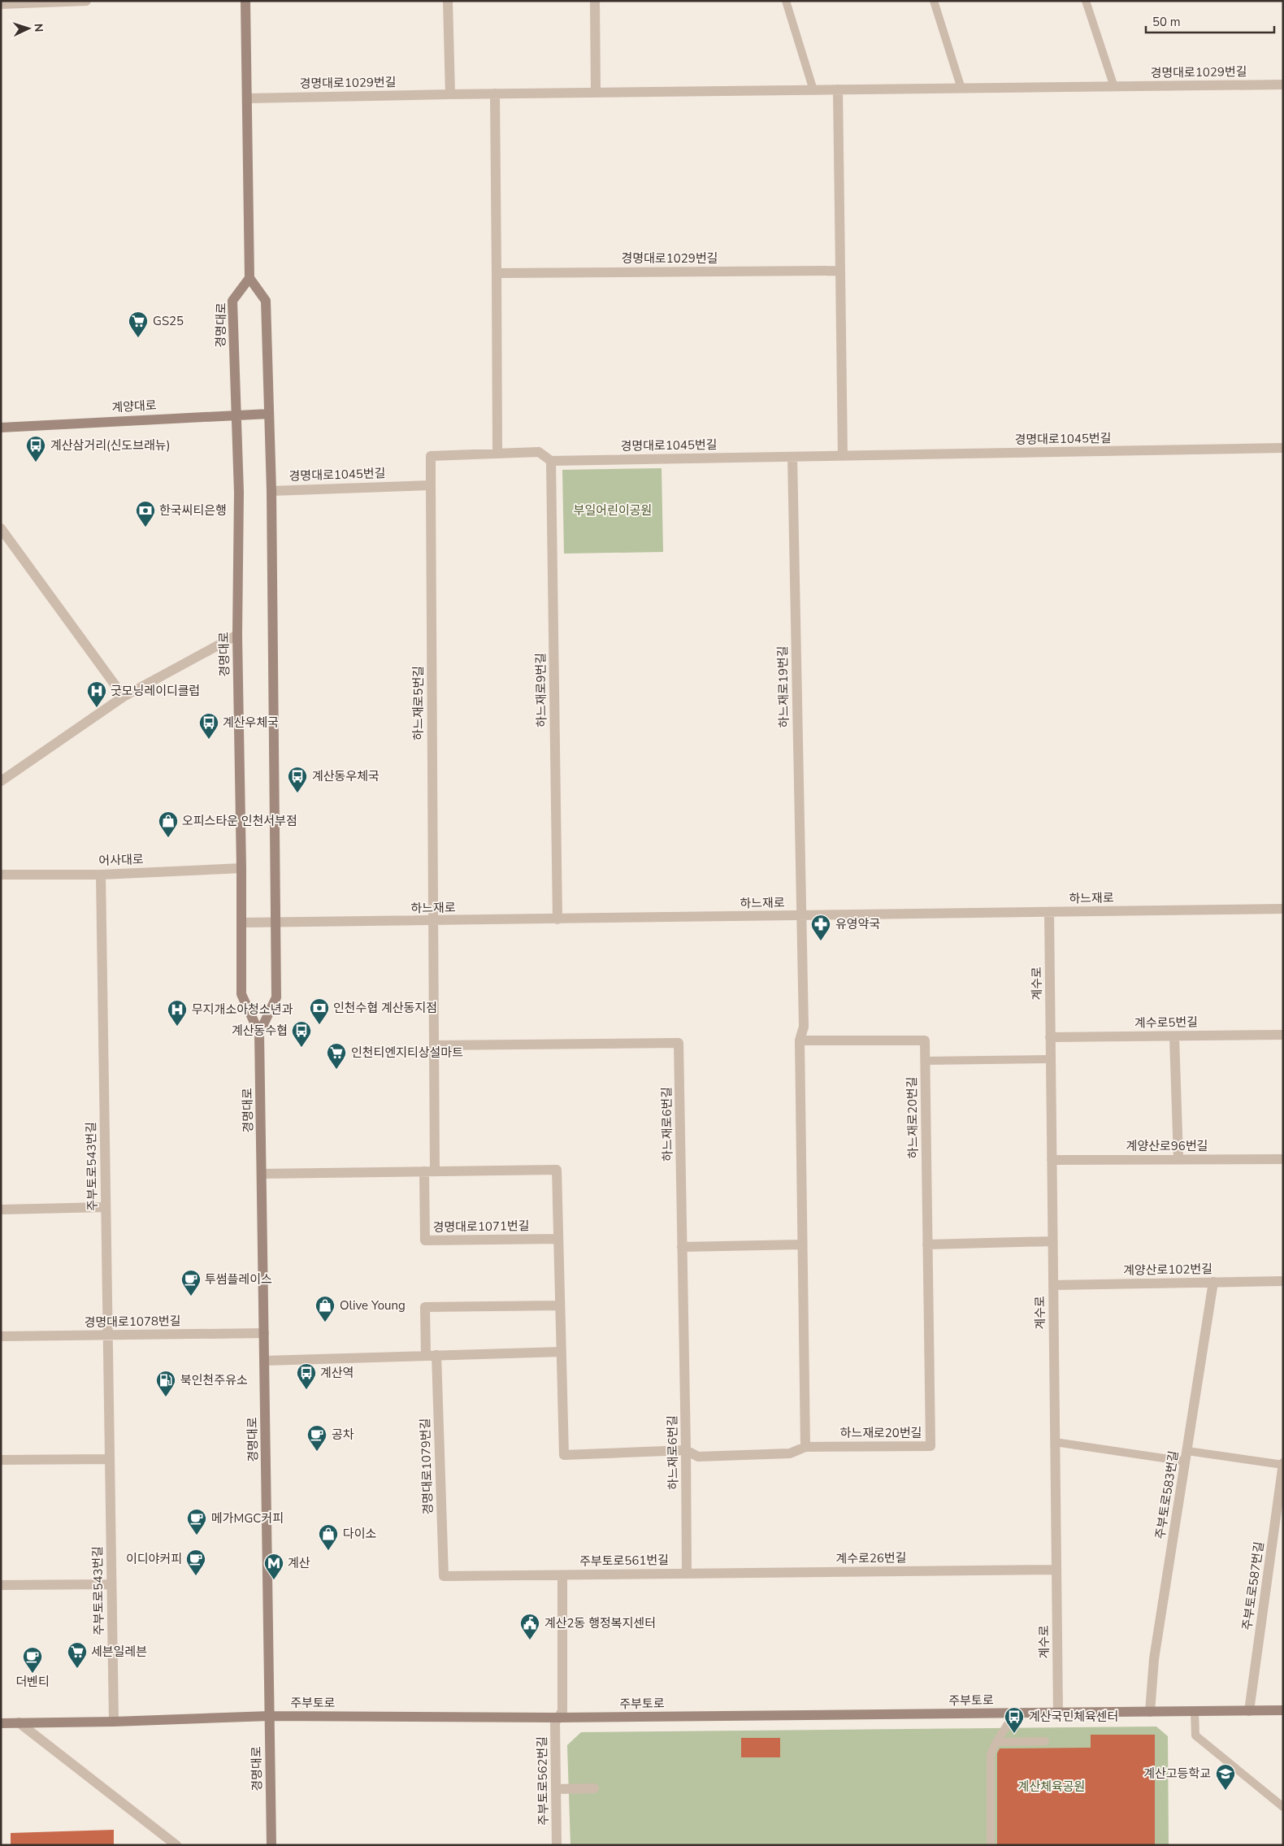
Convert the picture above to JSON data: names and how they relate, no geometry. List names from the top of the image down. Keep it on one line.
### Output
{"streets":{"street":["경명대로1029번길","경명대로","계양대로","경명대로1045번길","하느재로19번길","하느재로9번길","하느재로5번길","어사대로","하느재로","계수로","계수로5번길","하느재로20번길","하느재로6번길","계양산로96번길","주부토로543번길","경명대로1071번길","계양산로102번길","경명대로1078번길","경명대로1079번길","주부토로583번길","계수로26번길","주부토로561번길","주부토로587번길","주부토로","주부토로562번길"]},"crossings":[["경명대로","계양대로"],["경명대로","경명대로1045번길"],["경명대로","어사대로"],["경명대로","하느재로"],["경명대로","경명대로1078번길"],["경명대로","주부토로"],["경명대로1045번길","하느재로19번길"],["경명대로1045번길","하느재로9번길"],["경명대로1045번길","하느재로5번길"],["하느재로19번길","하느재로"],["하느재로9번길","하느재로"],["하느재로5번길","하느재로"],["어사대로","주부토로543번길"],["하느재로","계수로"],["계수로","계수로5번길"],["계수로","계양산로96번길"],["계수로","계양산로102번길"],["계수로","계수로26번길"],["계수로","주부토로"],["하느재로6번길","계수로26번길"],["하느재로6번길","주부토로561번길"],["주부토로543번길","경명대로1078번길"],["주부토로543번길","주부토로"],["계양산로102번길","주부토로583번길"],["경명대로1079번길","주부토로561번길"],["주부토로583번길","주부토로"],["계수로26번길","주부토로561번길"],["주부토로587번길","주부토로"],["주부토로","주부토로562번길"]],"parks":["부일어린이공원","계산체육공원"],"places":{"supermarket":["GS25","인천티엔지티상설마트","세븐일레븐"],"bus stop":["계산삼거리(신도브래뉴)","계산우체국","계산동우체국","계산동수협","계산역","계산국민체육센터"],"bank":["한국씨티은행","인천수협 계산동지점"],"hospital":["굿모닝레이디클럽","무지개소아청소년과"],"shop":["오피스타운 인천서부점","Olive Young","다이소"],"pharmacy":["유영약국"],"cafe":["투썸플레이스","공차","메가MGC커피","이디야커피","더벤티"],"fuel station":["북인천주유소"],"metro station":["계산"],"public building":["계산2동 행정복지센터"],"school or university":["계산고등학교"]},"scale_bar":"50 m","north":"right"}
